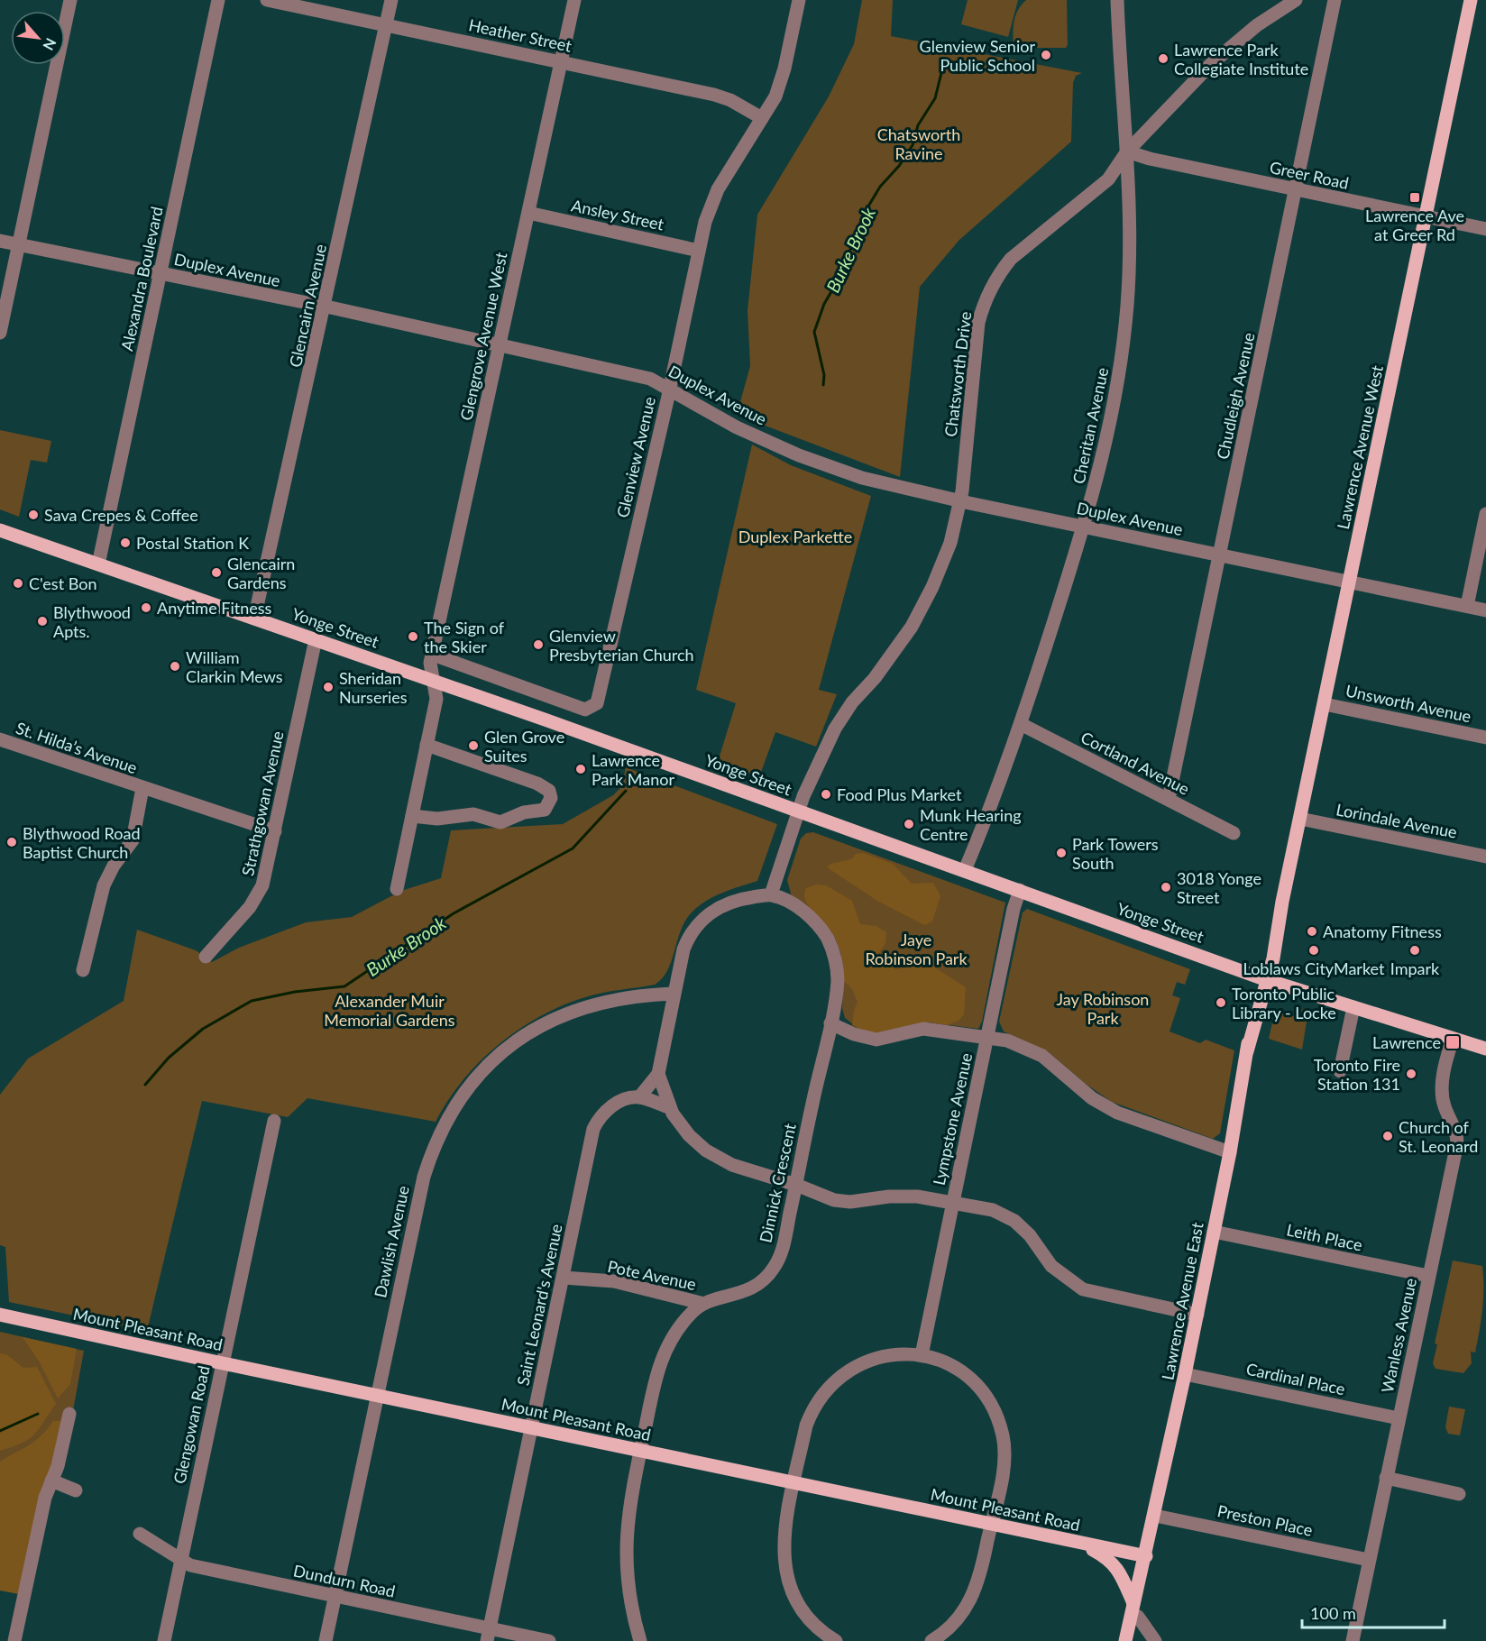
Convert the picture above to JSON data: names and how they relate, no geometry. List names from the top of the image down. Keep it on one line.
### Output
{"streets":{"main road":["Lawrence Avenue West","Yonge Street","Lawrence Avenue East","Mount Pleasant Road"],"street":["Heather Street","Greer Road","Ansley Street","Duplex Avenue","Alexandra Boulevard","Glencairn Avenue","Glengrove Avenue West","Chatsworth Drive","Chudleigh Avenue","Cheritan Avenue","Glenview Avenue","Unsworth Avenue","St. Hilda’s Avenue","Cortland Avenue","Strathgowan Avenue","Lorindale Avenue","Lympstone Avenue","Dinnick Crescent","Leith Place","Dawlish Avenue","Pote Avenue","Saint Leonard's Avenue","Wanless Avenue","Cardinal Place","Glengowan Road","Preston Place","Dundurn Road"]},"crossings":[["Heather Street","Glencairn Avenue"],["Heather Street","Glengrove Avenue West"],["Heather Street","Glenview Avenue"],["Greer Road","Chatsworth Drive"],["Greer Road","Chudleigh Avenue"],["Greer Road","Cheritan Avenue"],["Greer Road","Lawrence Avenue West"],["Ansley Street","Glengrove Avenue West"],["Ansley Street","Glenview Avenue"],["Duplex Avenue","Alexandra Boulevard"],["Duplex Avenue","Glencairn Avenue"],["Duplex Avenue","Glengrove Avenue West"],["Duplex Avenue","Chatsworth Drive"],["Duplex Avenue","Chudleigh Avenue"],["Duplex Avenue","Cheritan Avenue"],["Duplex Avenue","Lawrence Avenue West"],["Duplex Avenue","Glenview Avenue"],["Alexandra Boulevard","Yonge Street"],["Glencairn Avenue","Yonge Street"],["Glengrove Avenue West","Glenview Avenue"],["Glengrove Avenue West","Yonge Street"],["Chatsworth Drive","Cheritan Avenue"],["Chatsworth Drive","Yonge Street"],["Chatsworth Drive","Dinnick Crescent"],["Chudleigh Avenue","Cortland Avenue"],["Cheritan Avenue","Yonge Street"],["Cheritan Avenue","Cortland Avenue"],["Lawrence Avenue West","Yonge Street"],["Lawrence Avenue West","Unsworth Avenue"],["Lawrence Avenue West","Lorindale Avenue"],["Lawrence Avenue West","Lawrence Avenue East"],["Yonge Street","Strathgowan Avenue"],["Yonge Street","Lympstone Avenue"],["Yonge Street","Lawrence Avenue East"],["Yonge Street","Wanless Avenue"],["St. Hilda’s Avenue","Strathgowan Avenue"],["Dinnick Crescent","Pote Avenue"],["Leith Place","Lawrence Avenue East"],["Leith Place","Wanless Avenue"],["Dawlish Avenue","Mount Pleasant Road"],["Dawlish Avenue","Dundurn Road"],["Pote Avenue","Saint Leonard's Avenue"],["Lawrence Avenue East","Mount Pleasant Road"],["Lawrence Avenue East","Cardinal Place"],["Lawrence Avenue East","Preston Place"],["Saint Leonard's Avenue","Mount Pleasant Road"],["Saint Leonard's Avenue","Dundurn Road"],["Mount Pleasant Road","Glengowan Road"],["Wanless Avenue","Cardinal Place"],["Wanless Avenue","Preston Place"],["Glengowan Road","Dundurn Road"]],"water":["Burke Brook"],"parks":["Chatsworth Ravine","Duplex Parkette","Jaye Robinson Park","Jay Robinson Park","Alexander Muir Memorial Gardens"],"places":{"other":["Glenview Senior Public School","Lawrence Park Collegiate Institute","Sava Crepes & Coffee","Postal Station K","Glencairn Gardens","C'est Bon","Anytime Fitness","Blythwood Apts.","The Sign of the Skier","Glenview Presbyterian Church","William Clarkin Mews","Sheridan Nurseries","Glen Grove Suites","Lawrence Park Manor","Food Plus Market","Munk Hearing Centre","Blythwood Road Baptist Church","Park Towers South","3018 Yonge Street","Anatomy Fitness","Loblaws CityMarket","Impark","Toronto Public Library - Locke","Toronto Fire Station 131","Church of St. Leonard"],"transit":["Lawrence Ave at Greer Rd","Lawrence"]},"scale_bar":"100 m","north":"bottom right"}
